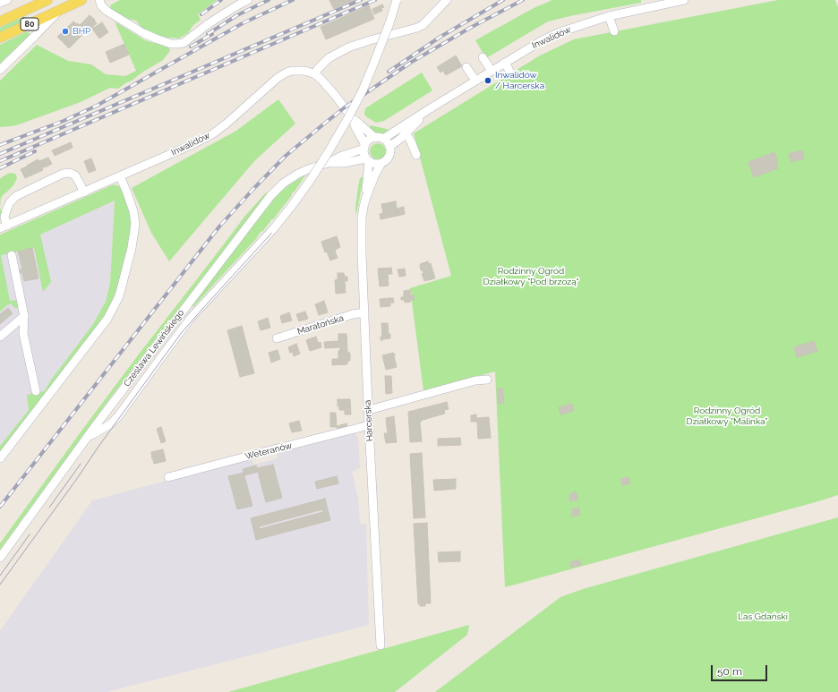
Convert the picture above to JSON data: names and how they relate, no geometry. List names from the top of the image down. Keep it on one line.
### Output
{"streets":{"main road":["80"],"street":["Inwalidów","Maratońska","Czesława Lewińskiego","Harcerska","Weteranów"]},"crossings":[["Inwalidów","Czesława Lewińskiego"],["Inwalidów","Harcerska"],["Maratońska","Harcerska"],["Czesława Lewińskiego","Harcerska"],["Harcerska","Weteranów"]],"parks":["Rodzinny Ogród Działkowy \"Pod brzozą\"","Rodzinny Ogród Działkowy \"Malinka\"","Las Gdański"],"places":["BHP","Inwalidów / Harcerska"],"scale_bar":"50 m"}
